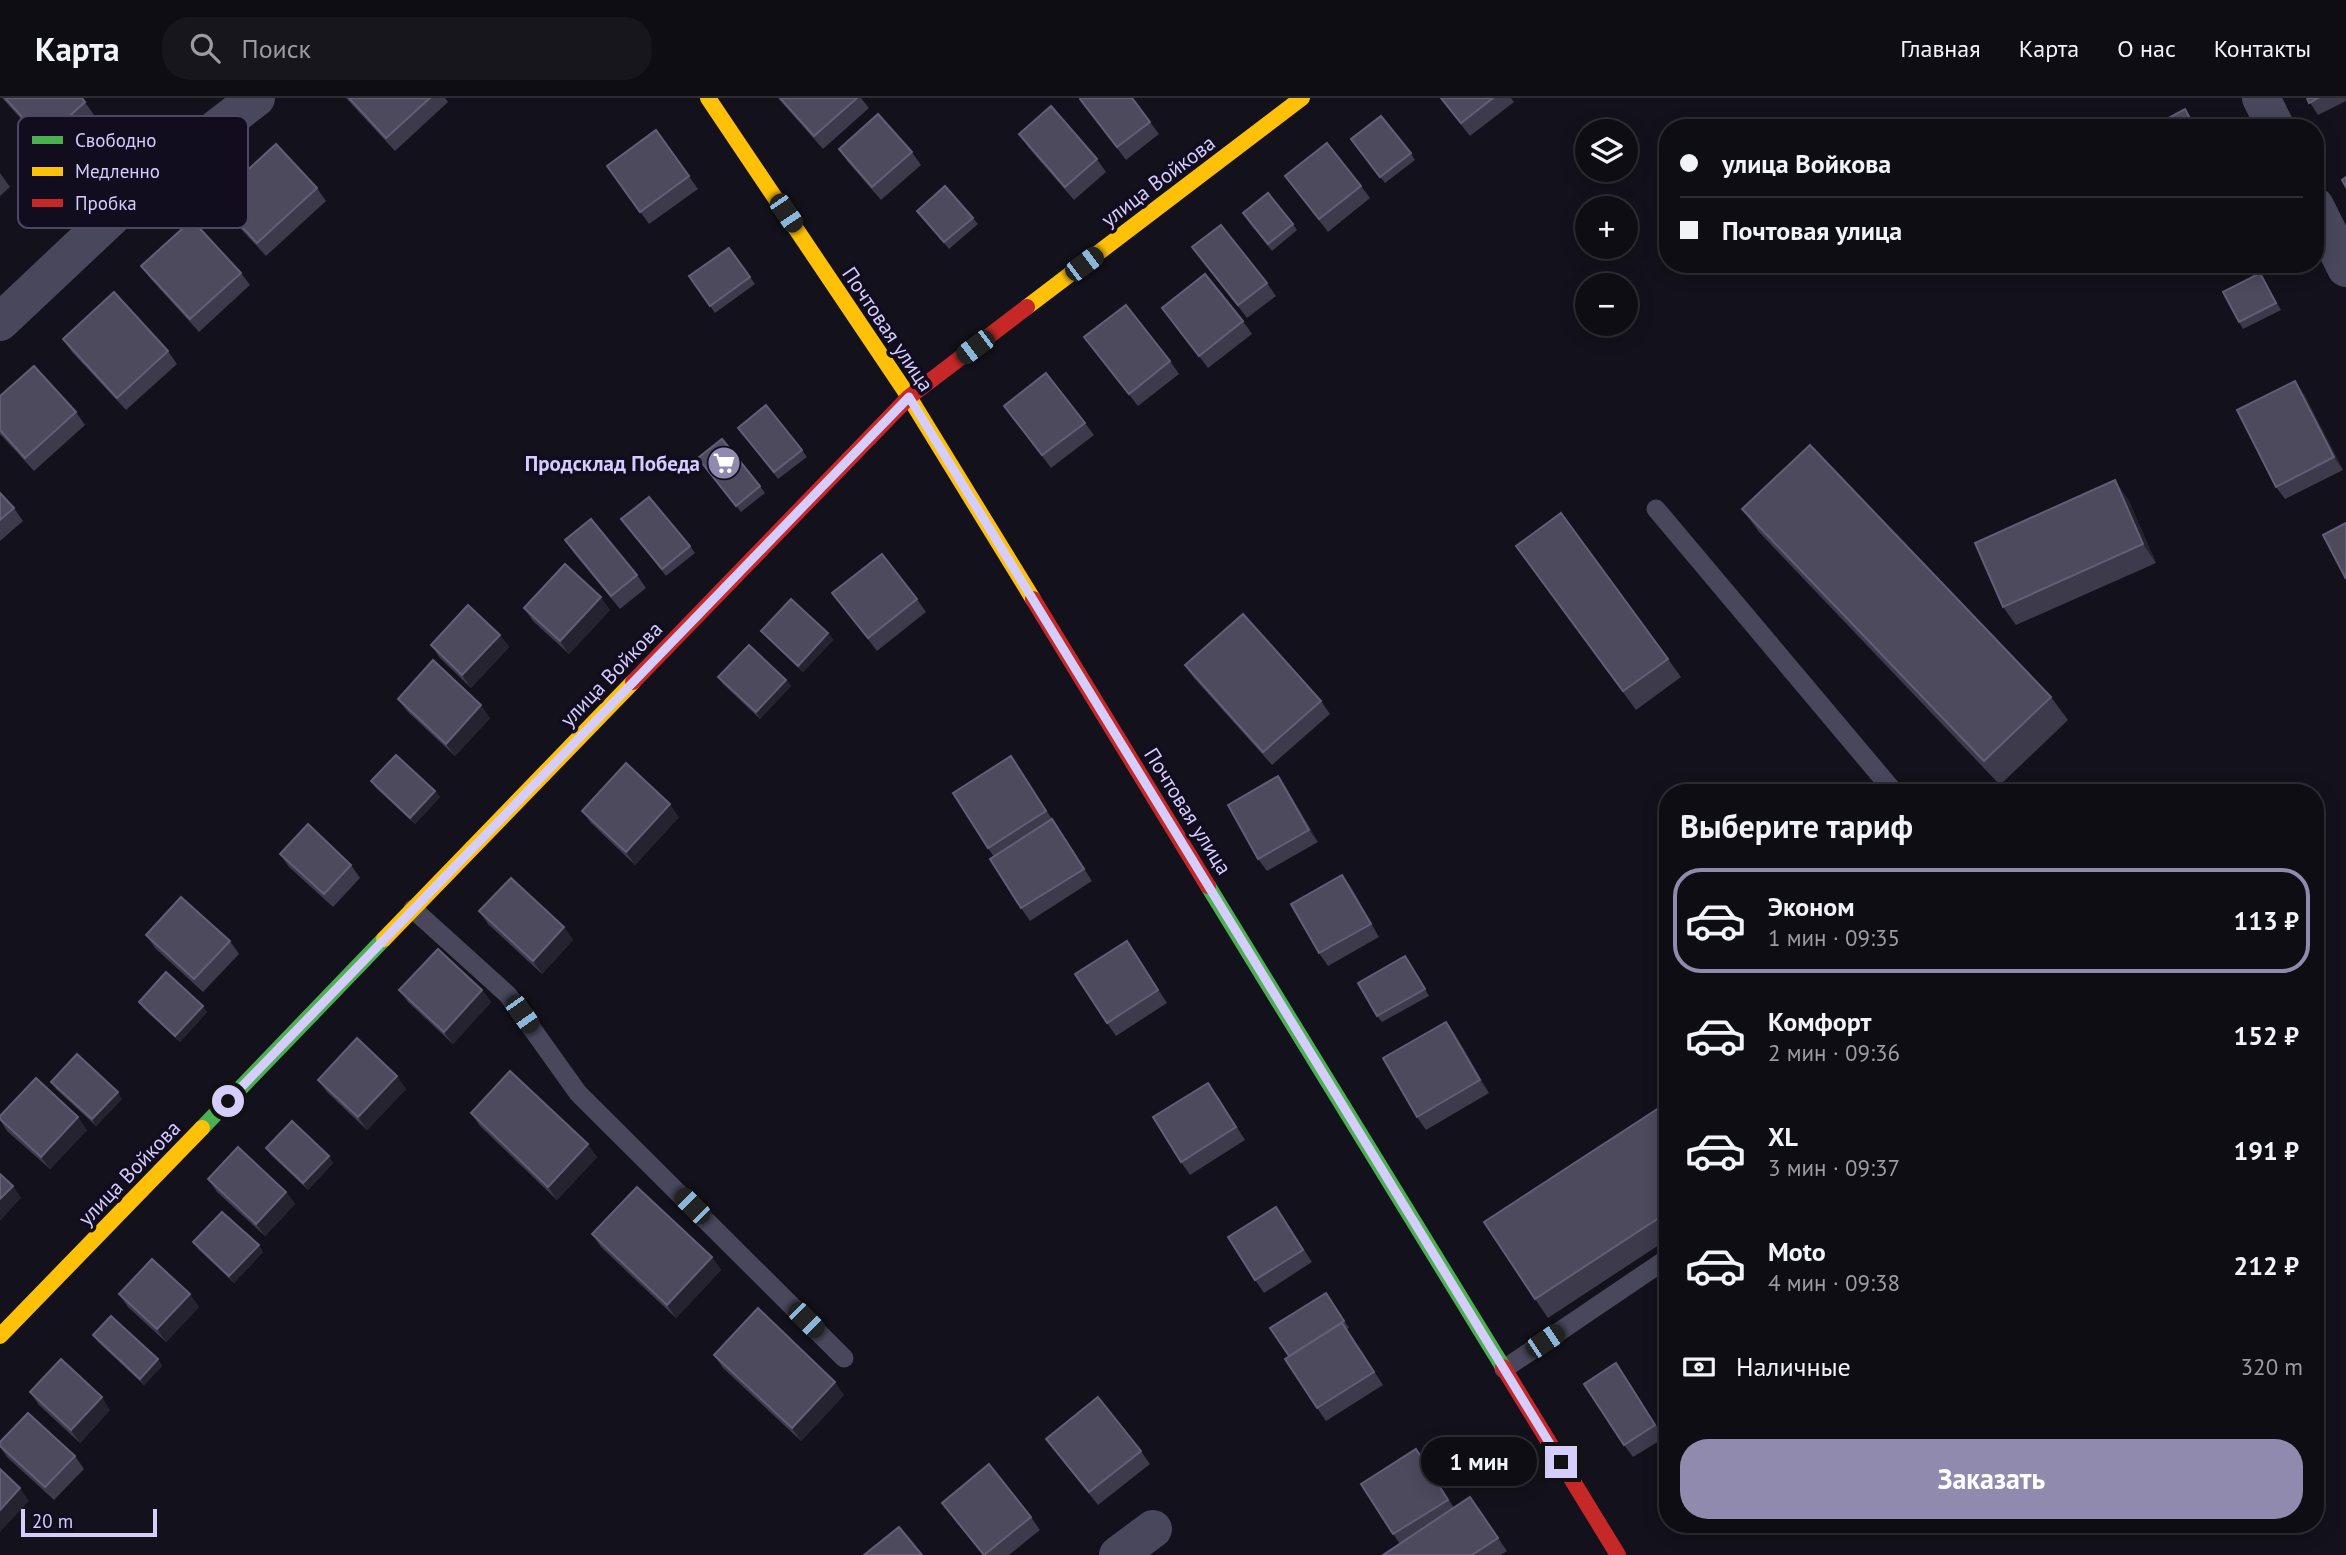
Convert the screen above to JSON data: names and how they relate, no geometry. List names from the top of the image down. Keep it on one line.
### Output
{"streets":{"main road":["улица Войкова","Почтовая улица"]},"crossings":[["улица Войкова","Почтовая улица"]],"places":{"supermarket":["Продсклад Победа"]},"legend":["Свободно","Медленно","Пробка"],"scale_bar":"20 m","page":{"header":"Карта","search":"Поиск","nav":["Главная","Карта","О нас","Контакты"],"map_buttons":["+","−"],"banner":["улица Войкова","Почтовая улица"],"heading":"Выберите тариф","list":[{"name":"Эконом","note":"1 мин · 09:35","value":"113 ₽"},{"name":"Комфорт","note":"2 мин · 09:36","value":"152 ₽"},{"name":"XL","note":"3 мин · 09:37","value":"191 ₽"},{"name":"Moto","note":"4 мин · 09:38","value":"212 ₽"}],"pay":["Наличные","320 m"],"buttons":"Заказать","bubble":"1 мин","scale":"20 m"}}
